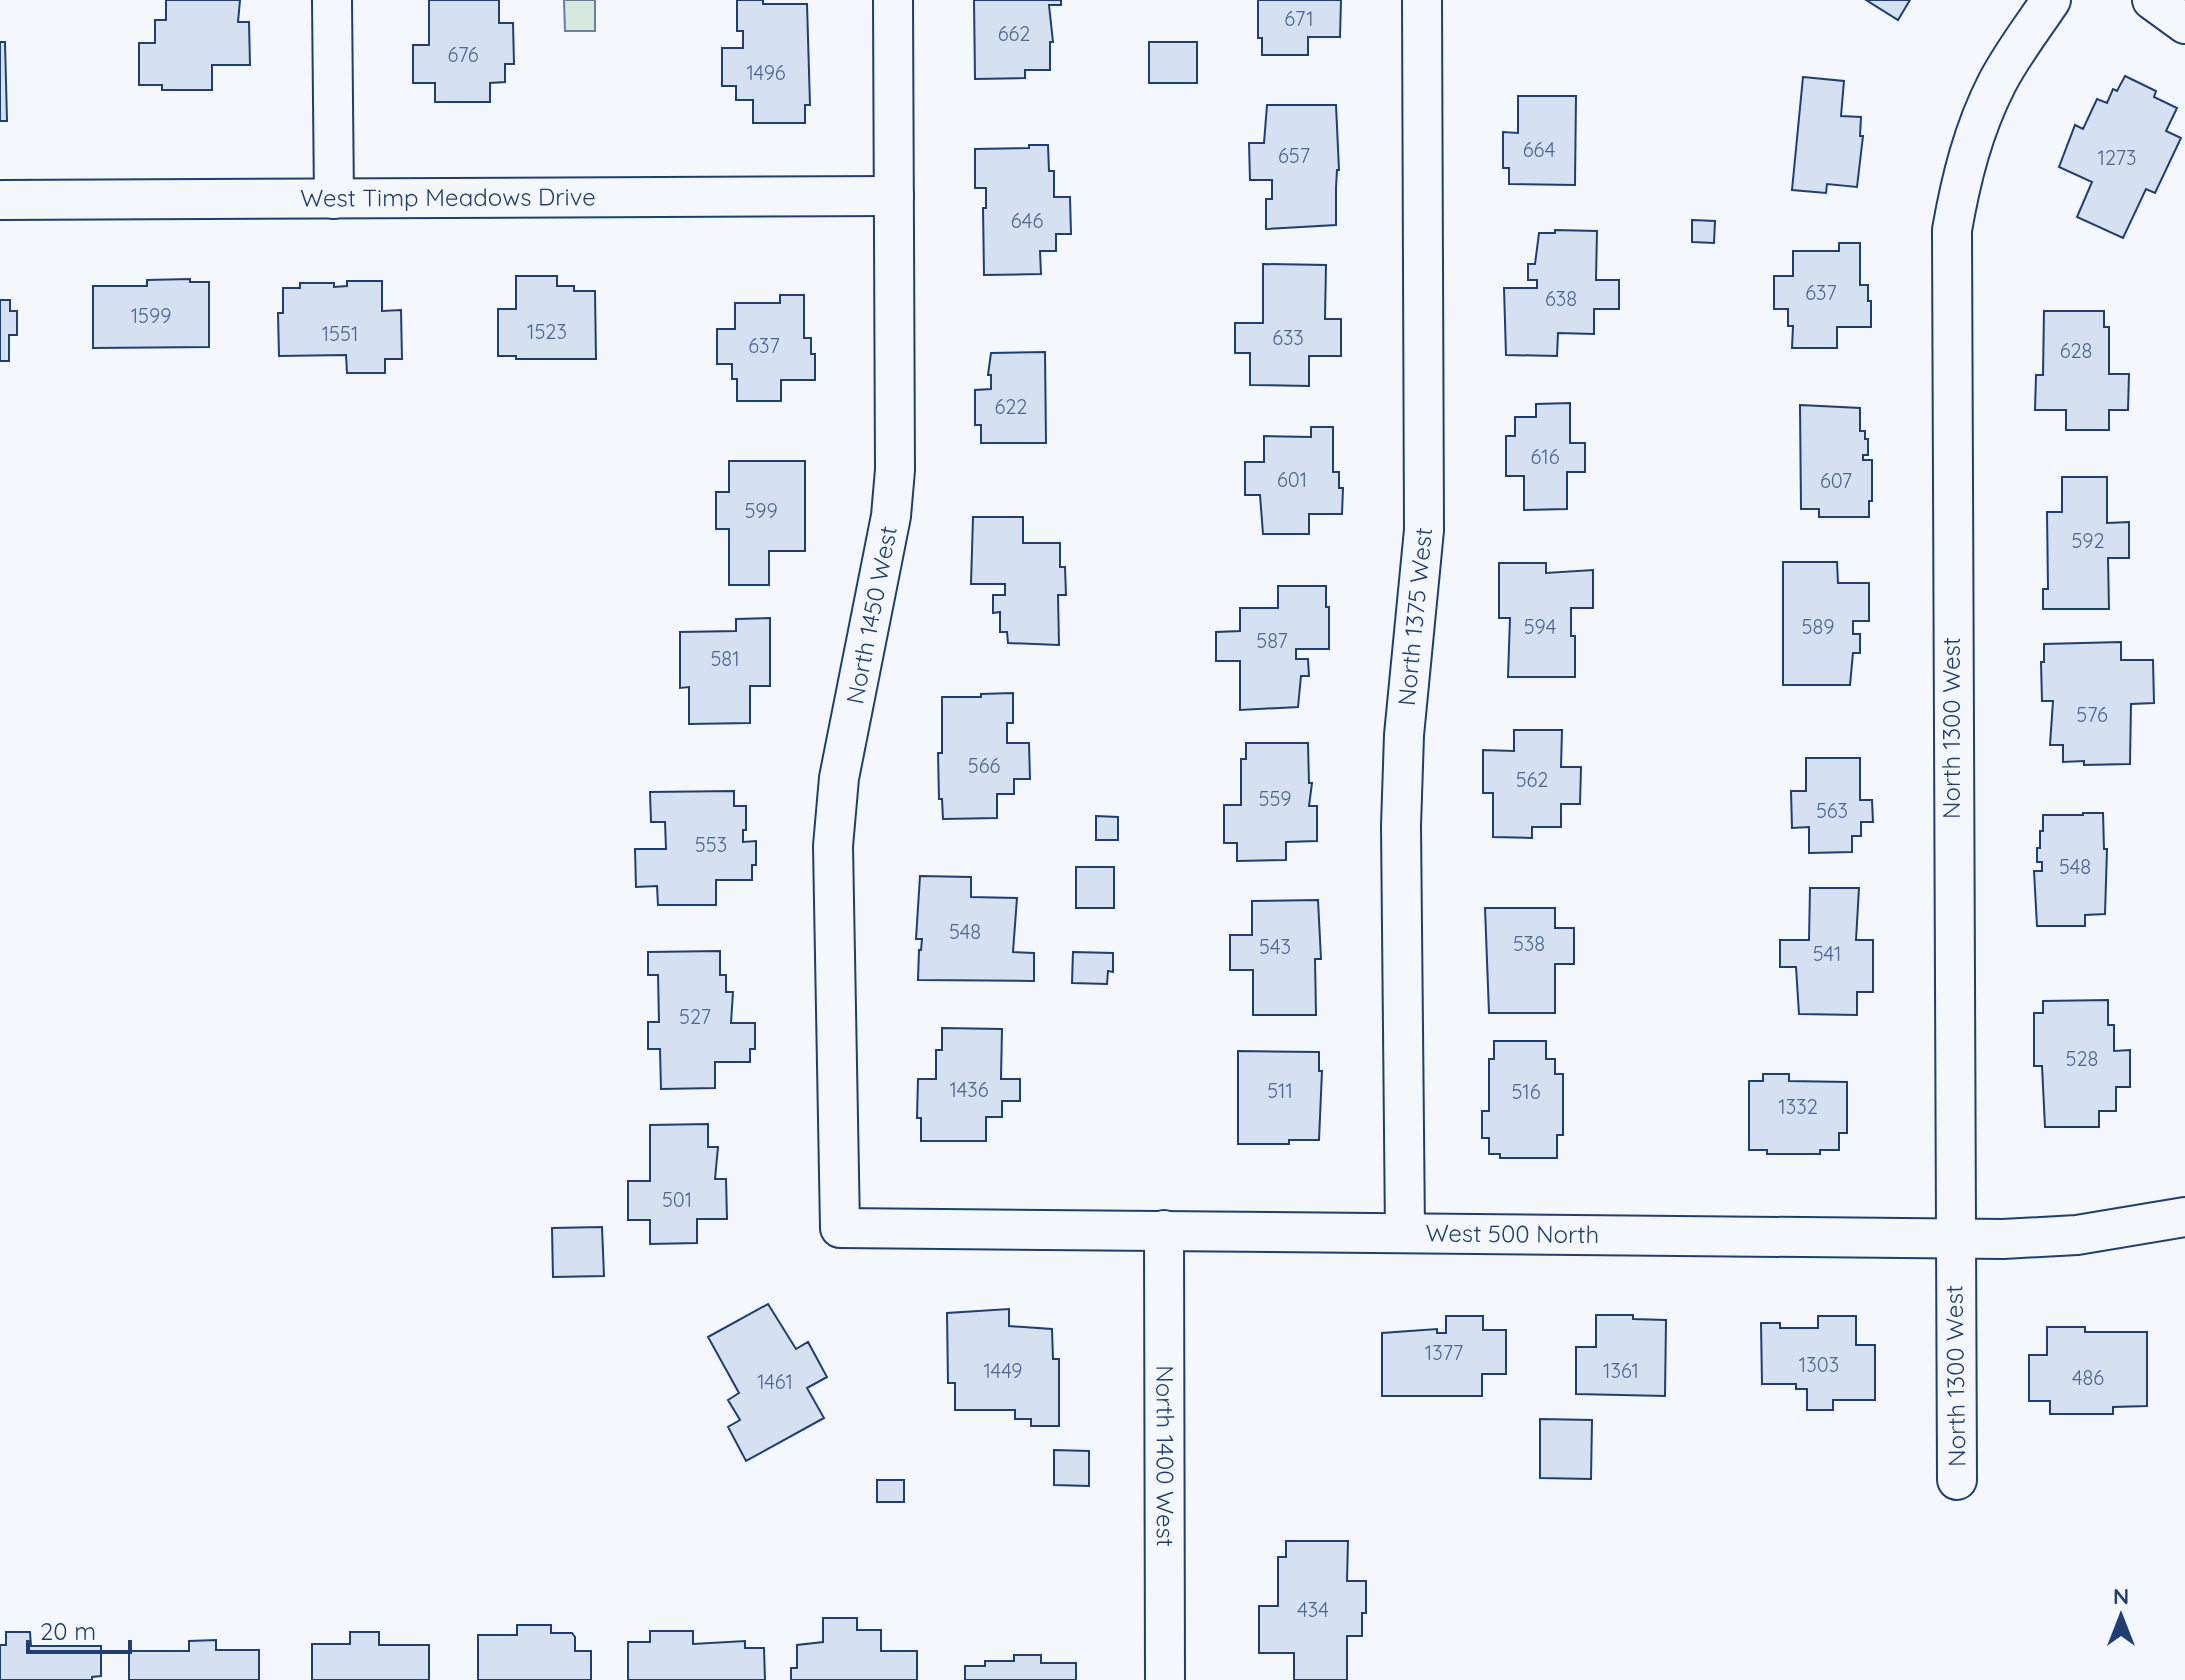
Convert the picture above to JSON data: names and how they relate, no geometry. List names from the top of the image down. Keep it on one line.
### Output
{"streets":{"street":["West Timp Meadows Drive","North 1450 West","North 1375 West","North 1300 West","West 500 North","North 1400 West"]},"crossings":[["West Timp Meadows Drive","North 1450 West"],["North 1450 West","West 500 North"],["North 1375 West","West 500 North"],["North 1300 West","West 500 North"],["West 500 North","North 1400 West"]],"house_numbers":["671","662","676","1496","664","657","1273","646","637","638","1599","1523","1551","633","637","628","622","616","601","607","599","592","594","589","587","581","576","566","562","559","563","553","548","548","538","543","541","527","528","1436","511","516","1332","501","1377","1303","1449","1361","486","1461","434"],"scale_bar":"20 m","north":"top"}
